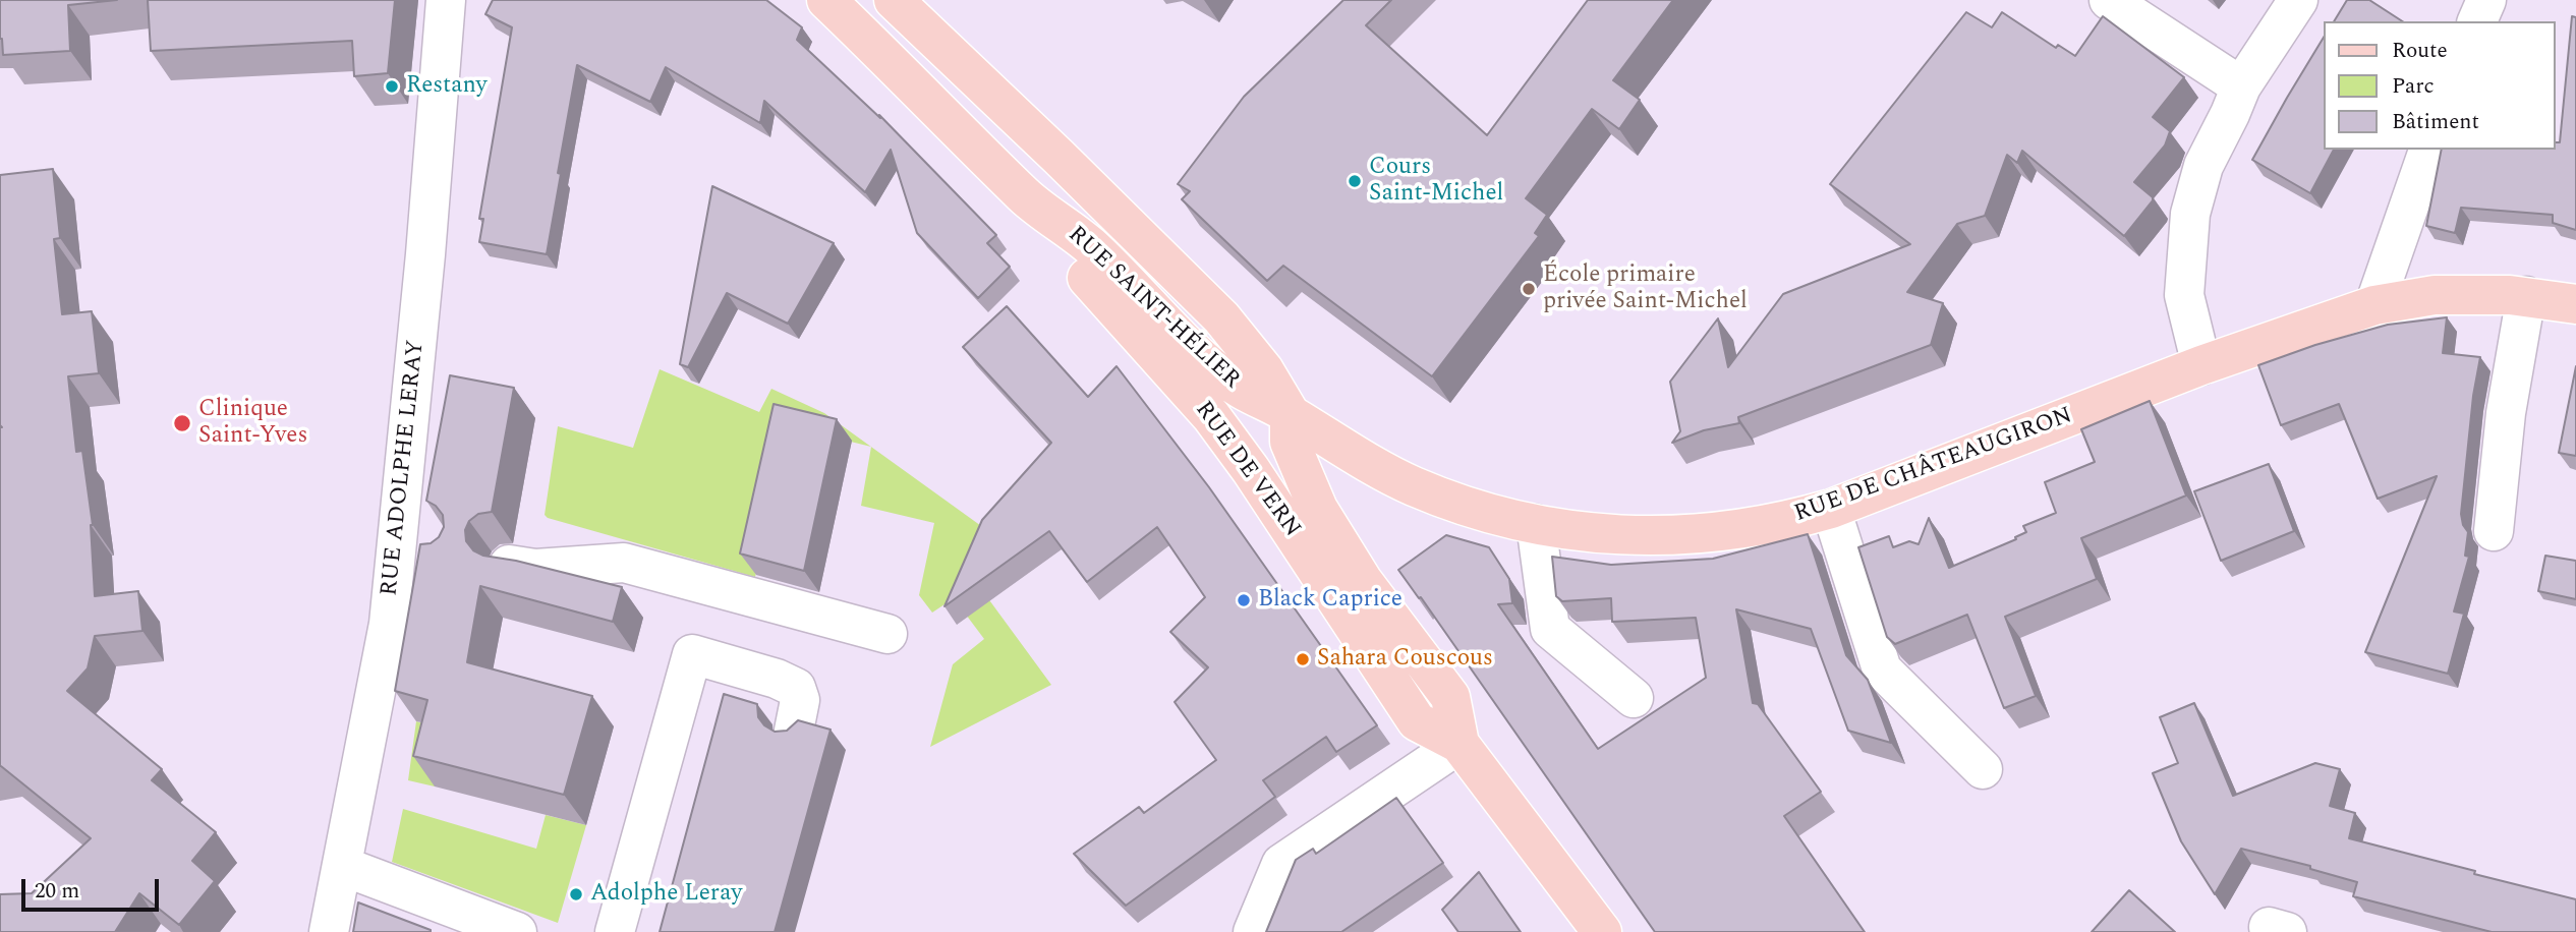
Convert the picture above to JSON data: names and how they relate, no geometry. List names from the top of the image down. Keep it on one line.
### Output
{"streets":{"main road":["RUE SAINT-HÉLIER","RUE DE CHÂTEAUGIRON","RUE DE VERN"],"street":["RUE ADOLPHE LERAY"]},"crossings":[["RUE SAINT-HÉLIER","RUE DE CHÂTEAUGIRON"],["RUE SAINT-HÉLIER","RUE DE VERN"],["RUE DE CHÂTEAUGIRON","RUE DE VERN"]],"places":["Restany","Cours Saint-Michel","École primaire privée Saint-Michel","Clinique Saint-Yves","Black Caprice","Sahara Couscous","Adolphe Leray"],"legend":["Route","Parc","Bâtiment"],"scale_bar":"20 m"}
